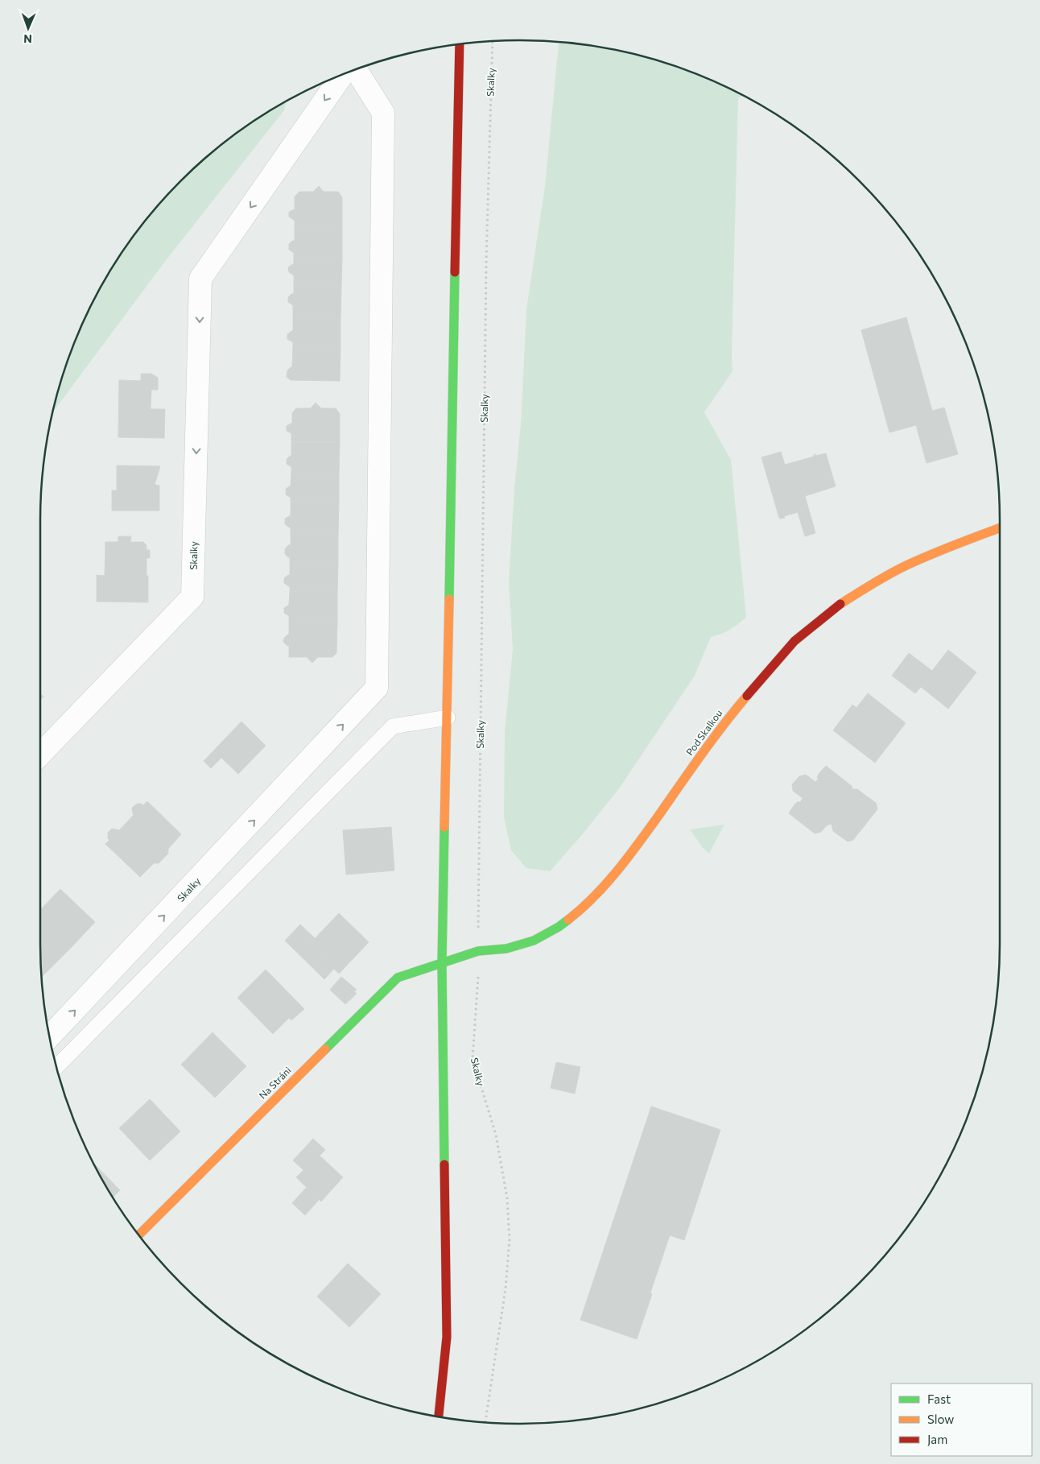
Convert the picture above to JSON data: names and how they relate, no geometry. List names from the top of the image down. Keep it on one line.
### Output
{"streets":{"street":["Skalky","Pod Skalkou","Na Stráni"]},"crossings":[["Skalky","Pod Skalkou"],["Pod Skalkou","Na Stráni"]],"legend":["Fast","Slow","Jam"],"north":"bottom"}
